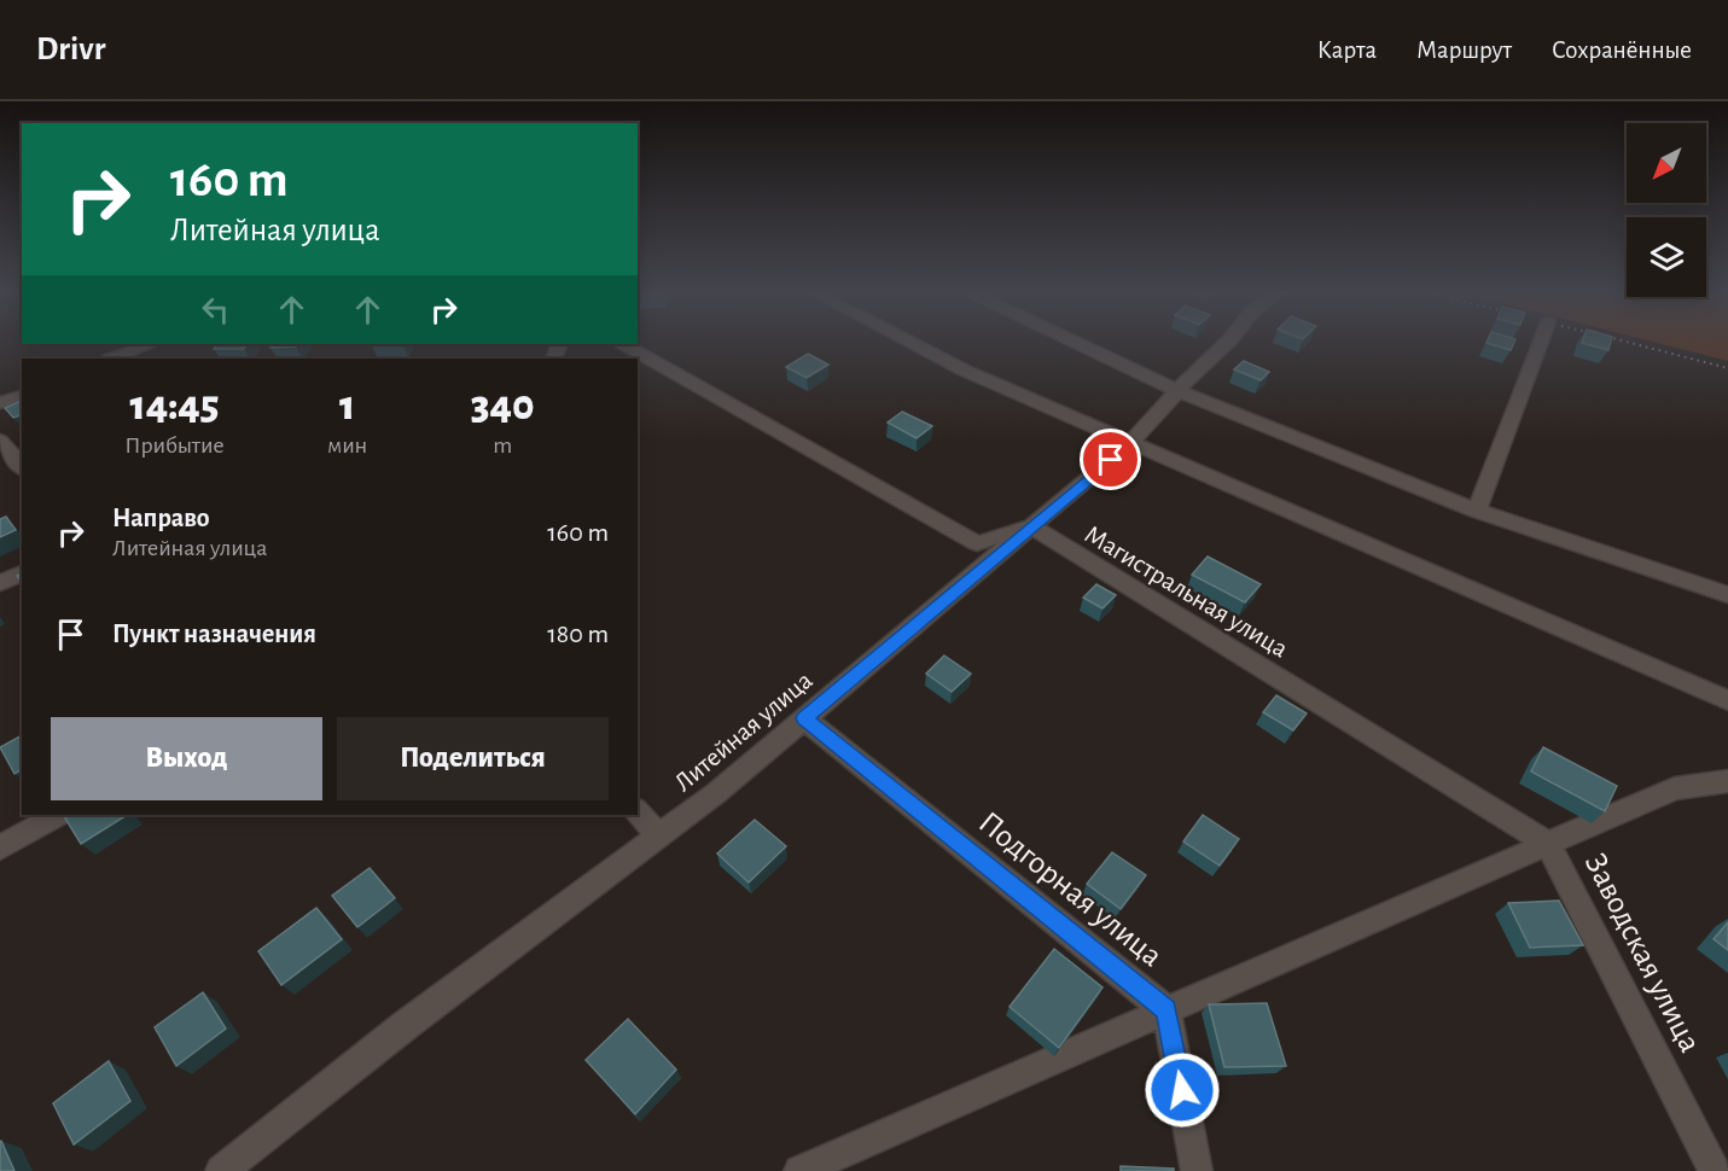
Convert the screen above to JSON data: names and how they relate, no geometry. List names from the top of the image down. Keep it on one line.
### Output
{"streets":{"street":["Магистральная улица","Литейная улица","Подгорная улица","Заводская улица"]},"crossings":[["Магистральная улица","Литейная улица"],["Магистральная улица","Заводская улица"],["Литейная улица","Подгорная улица"]],"north":"bottom left","page":{"header":"Drivr","nav":["Карта","Маршрут","Сохранённые"],"turn":["160 m","Литейная улица"],"eta":["14:45","Прибытие","1","мин","340","m"],"list":[{"name":"Направо","note":"Литейная улица","value":"160 m"},{"name":"Пункт назначения","value":"180 m"}],"buttons":["Выход","Поделиться"]}}
